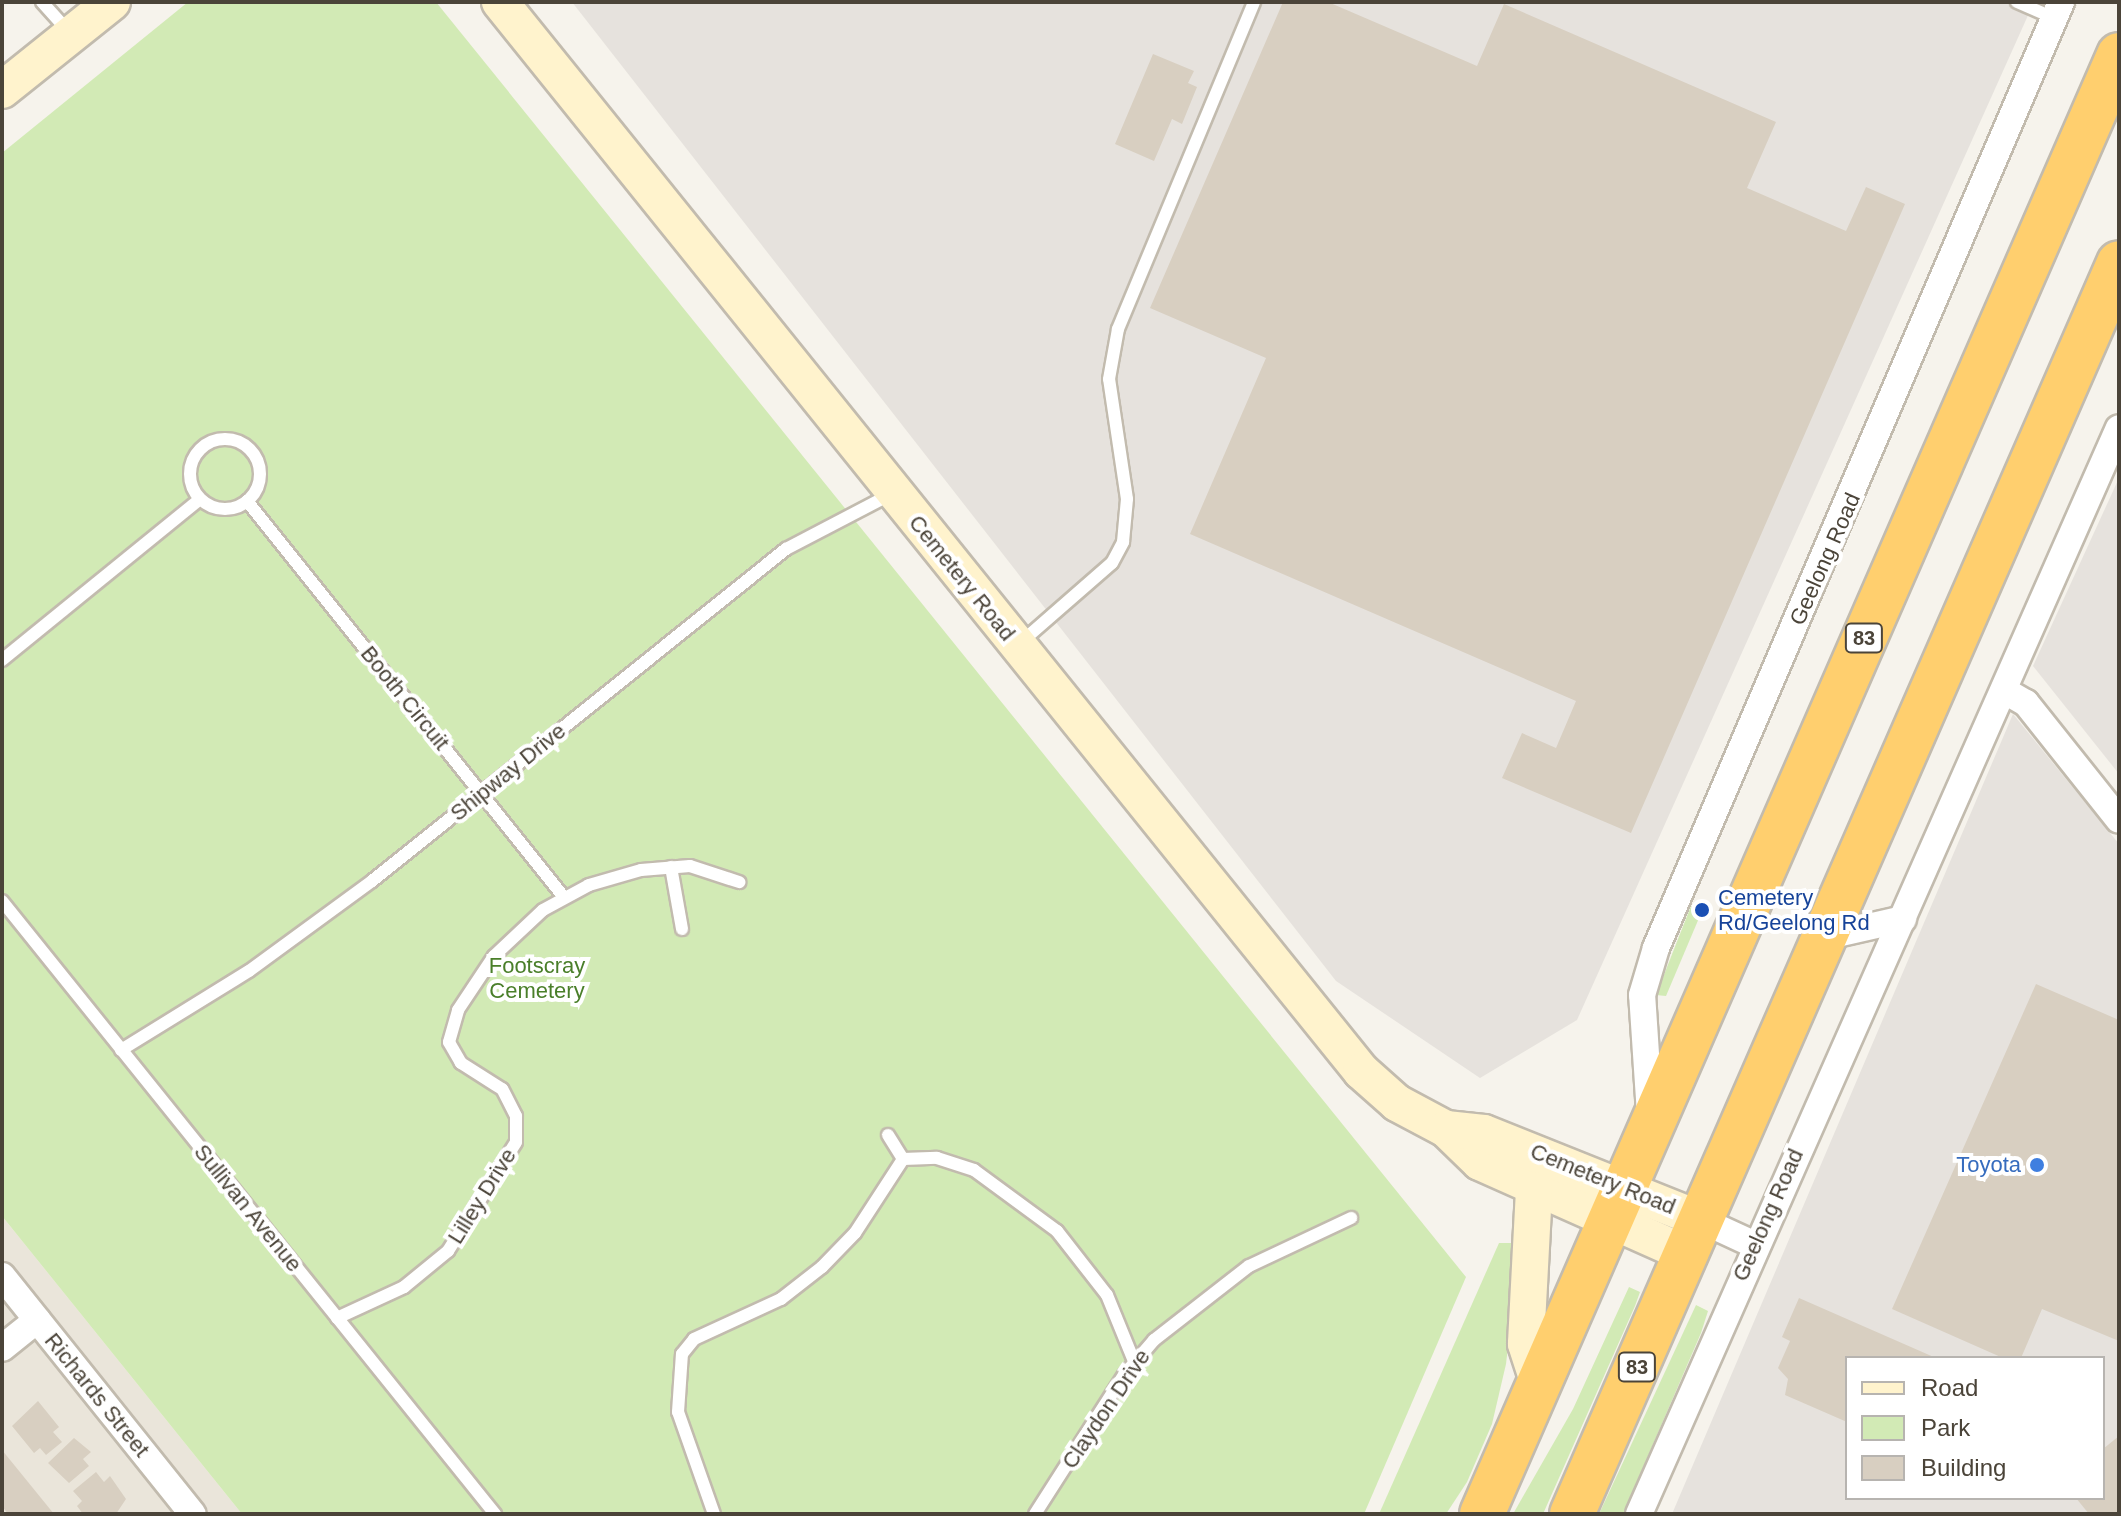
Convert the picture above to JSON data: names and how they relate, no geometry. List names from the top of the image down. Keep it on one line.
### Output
{"streets":{"highway":["Geelong Road","83"],"street":["Cemetery Road","Richards Street"],"lane":["Booth Circuit","Shipway Drive","Lilley Drive","Sullivan Avenue","Claydon Drive"]},"crossings":[["Geelong Road","Cemetery Road"],["Cemetery Road","83"],["Cemetery Road","Shipway Drive"],["Booth Circuit","Shipway Drive"],["Booth Circuit","Lilley Drive"],["Shipway Drive","Sullivan Avenue"],["Lilley Drive","Sullivan Avenue"]],"parks":["Footscray Cemetery"],"places":["Cemetery Rd/Geelong Rd","Toyota"],"legend":["Road","Park","Building"]}
